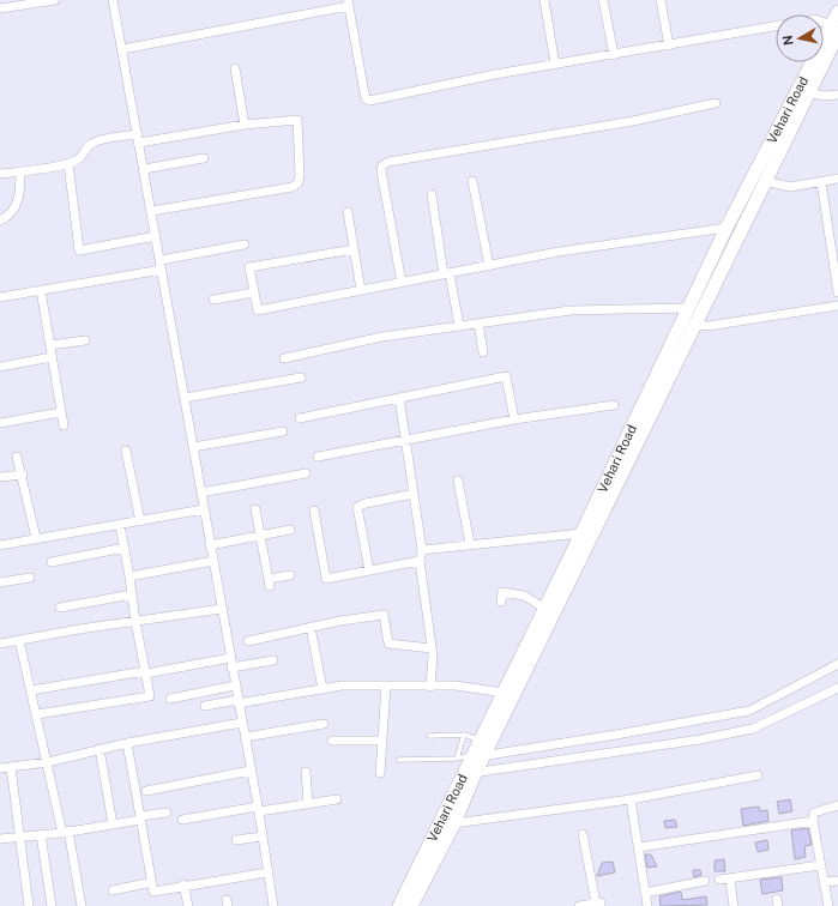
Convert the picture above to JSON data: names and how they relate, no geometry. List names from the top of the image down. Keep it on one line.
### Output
{"streets":{"main road":["Vehari Road"]},"north":"left"}
